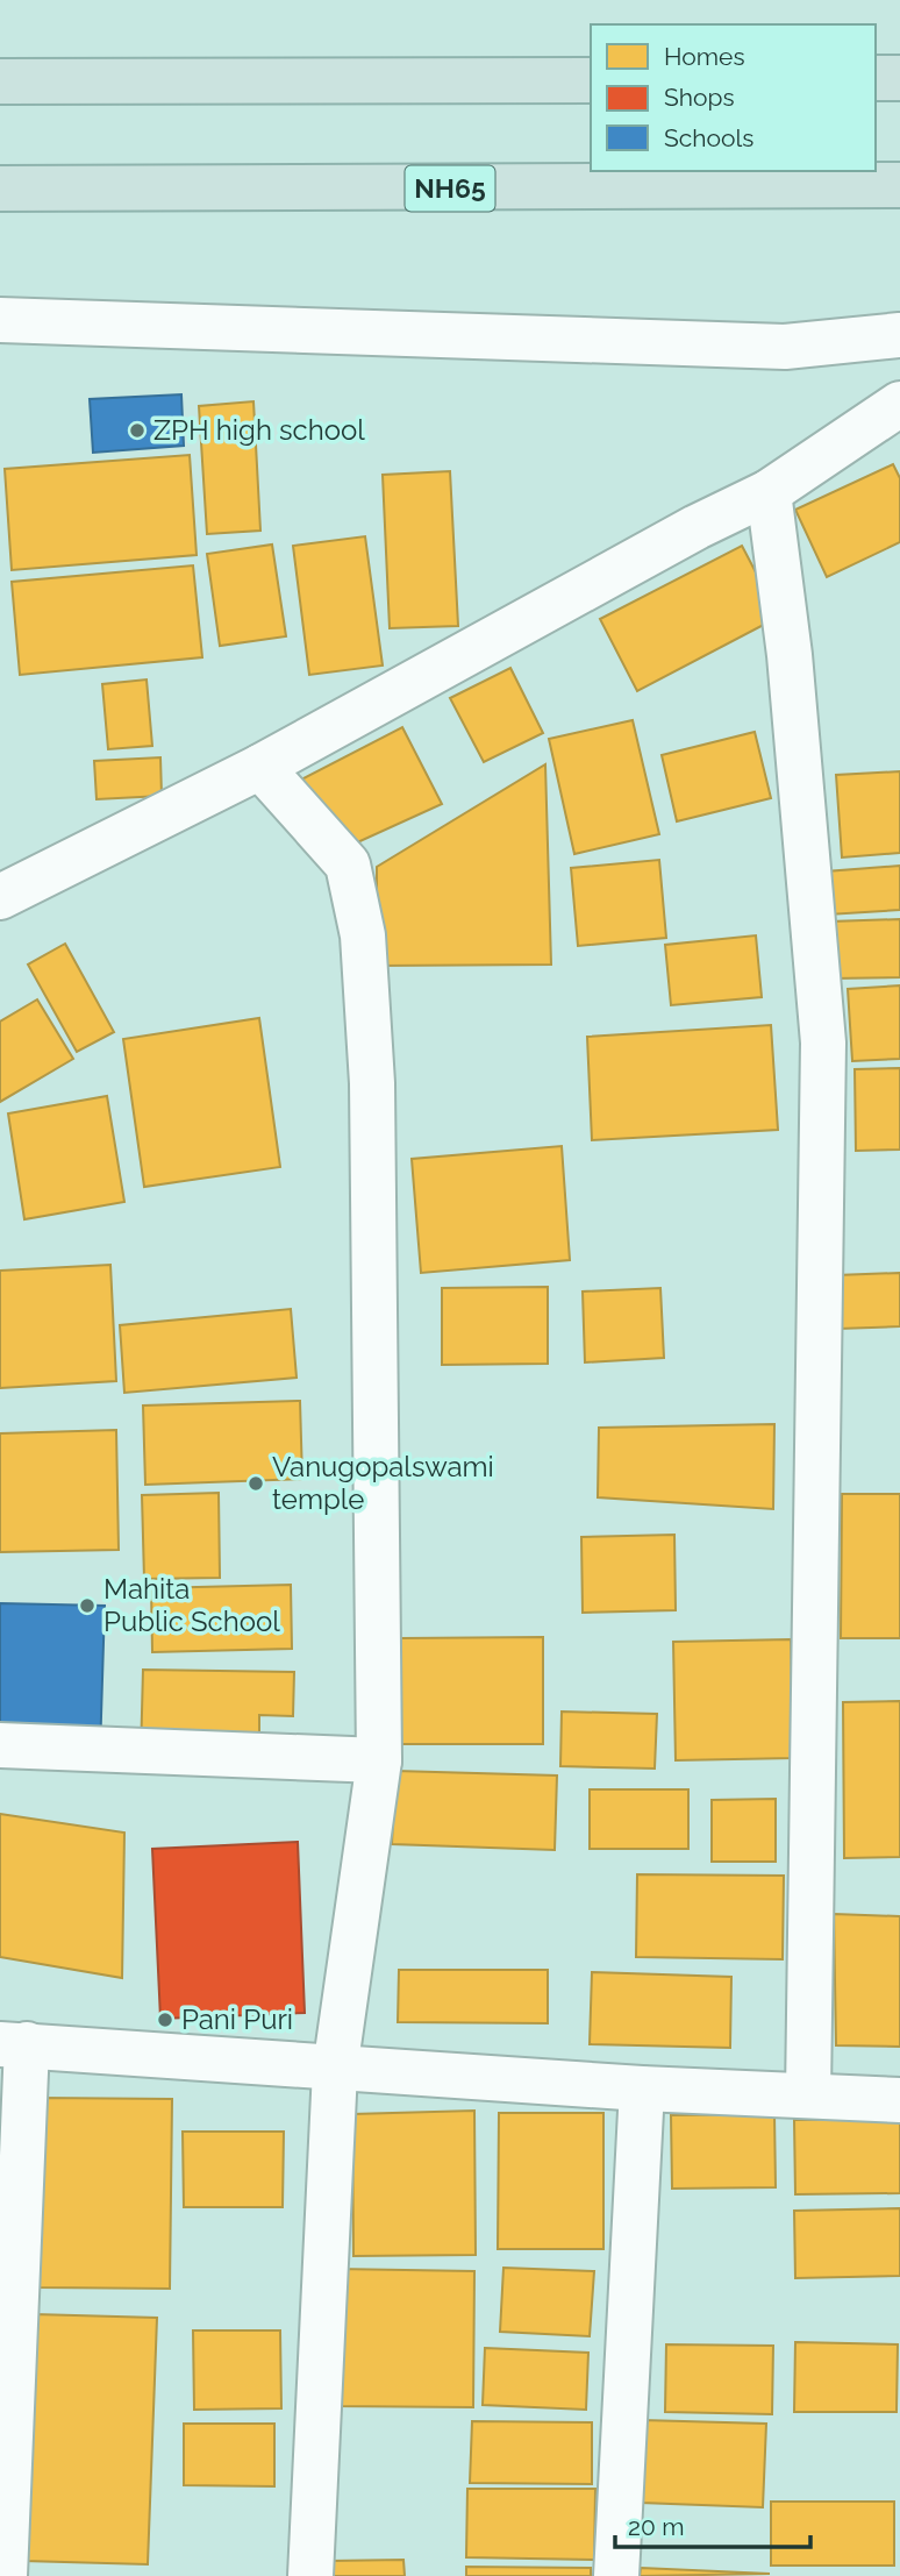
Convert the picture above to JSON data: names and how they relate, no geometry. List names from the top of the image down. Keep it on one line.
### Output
{"streets":{"highway":["NH65"]},"places":["ZPH high school","Vanugopalswami temple","Mahita Public School","Pani Puri"],"legend":["Homes","Shops","Schools"],"scale_bar":"20 m"}
